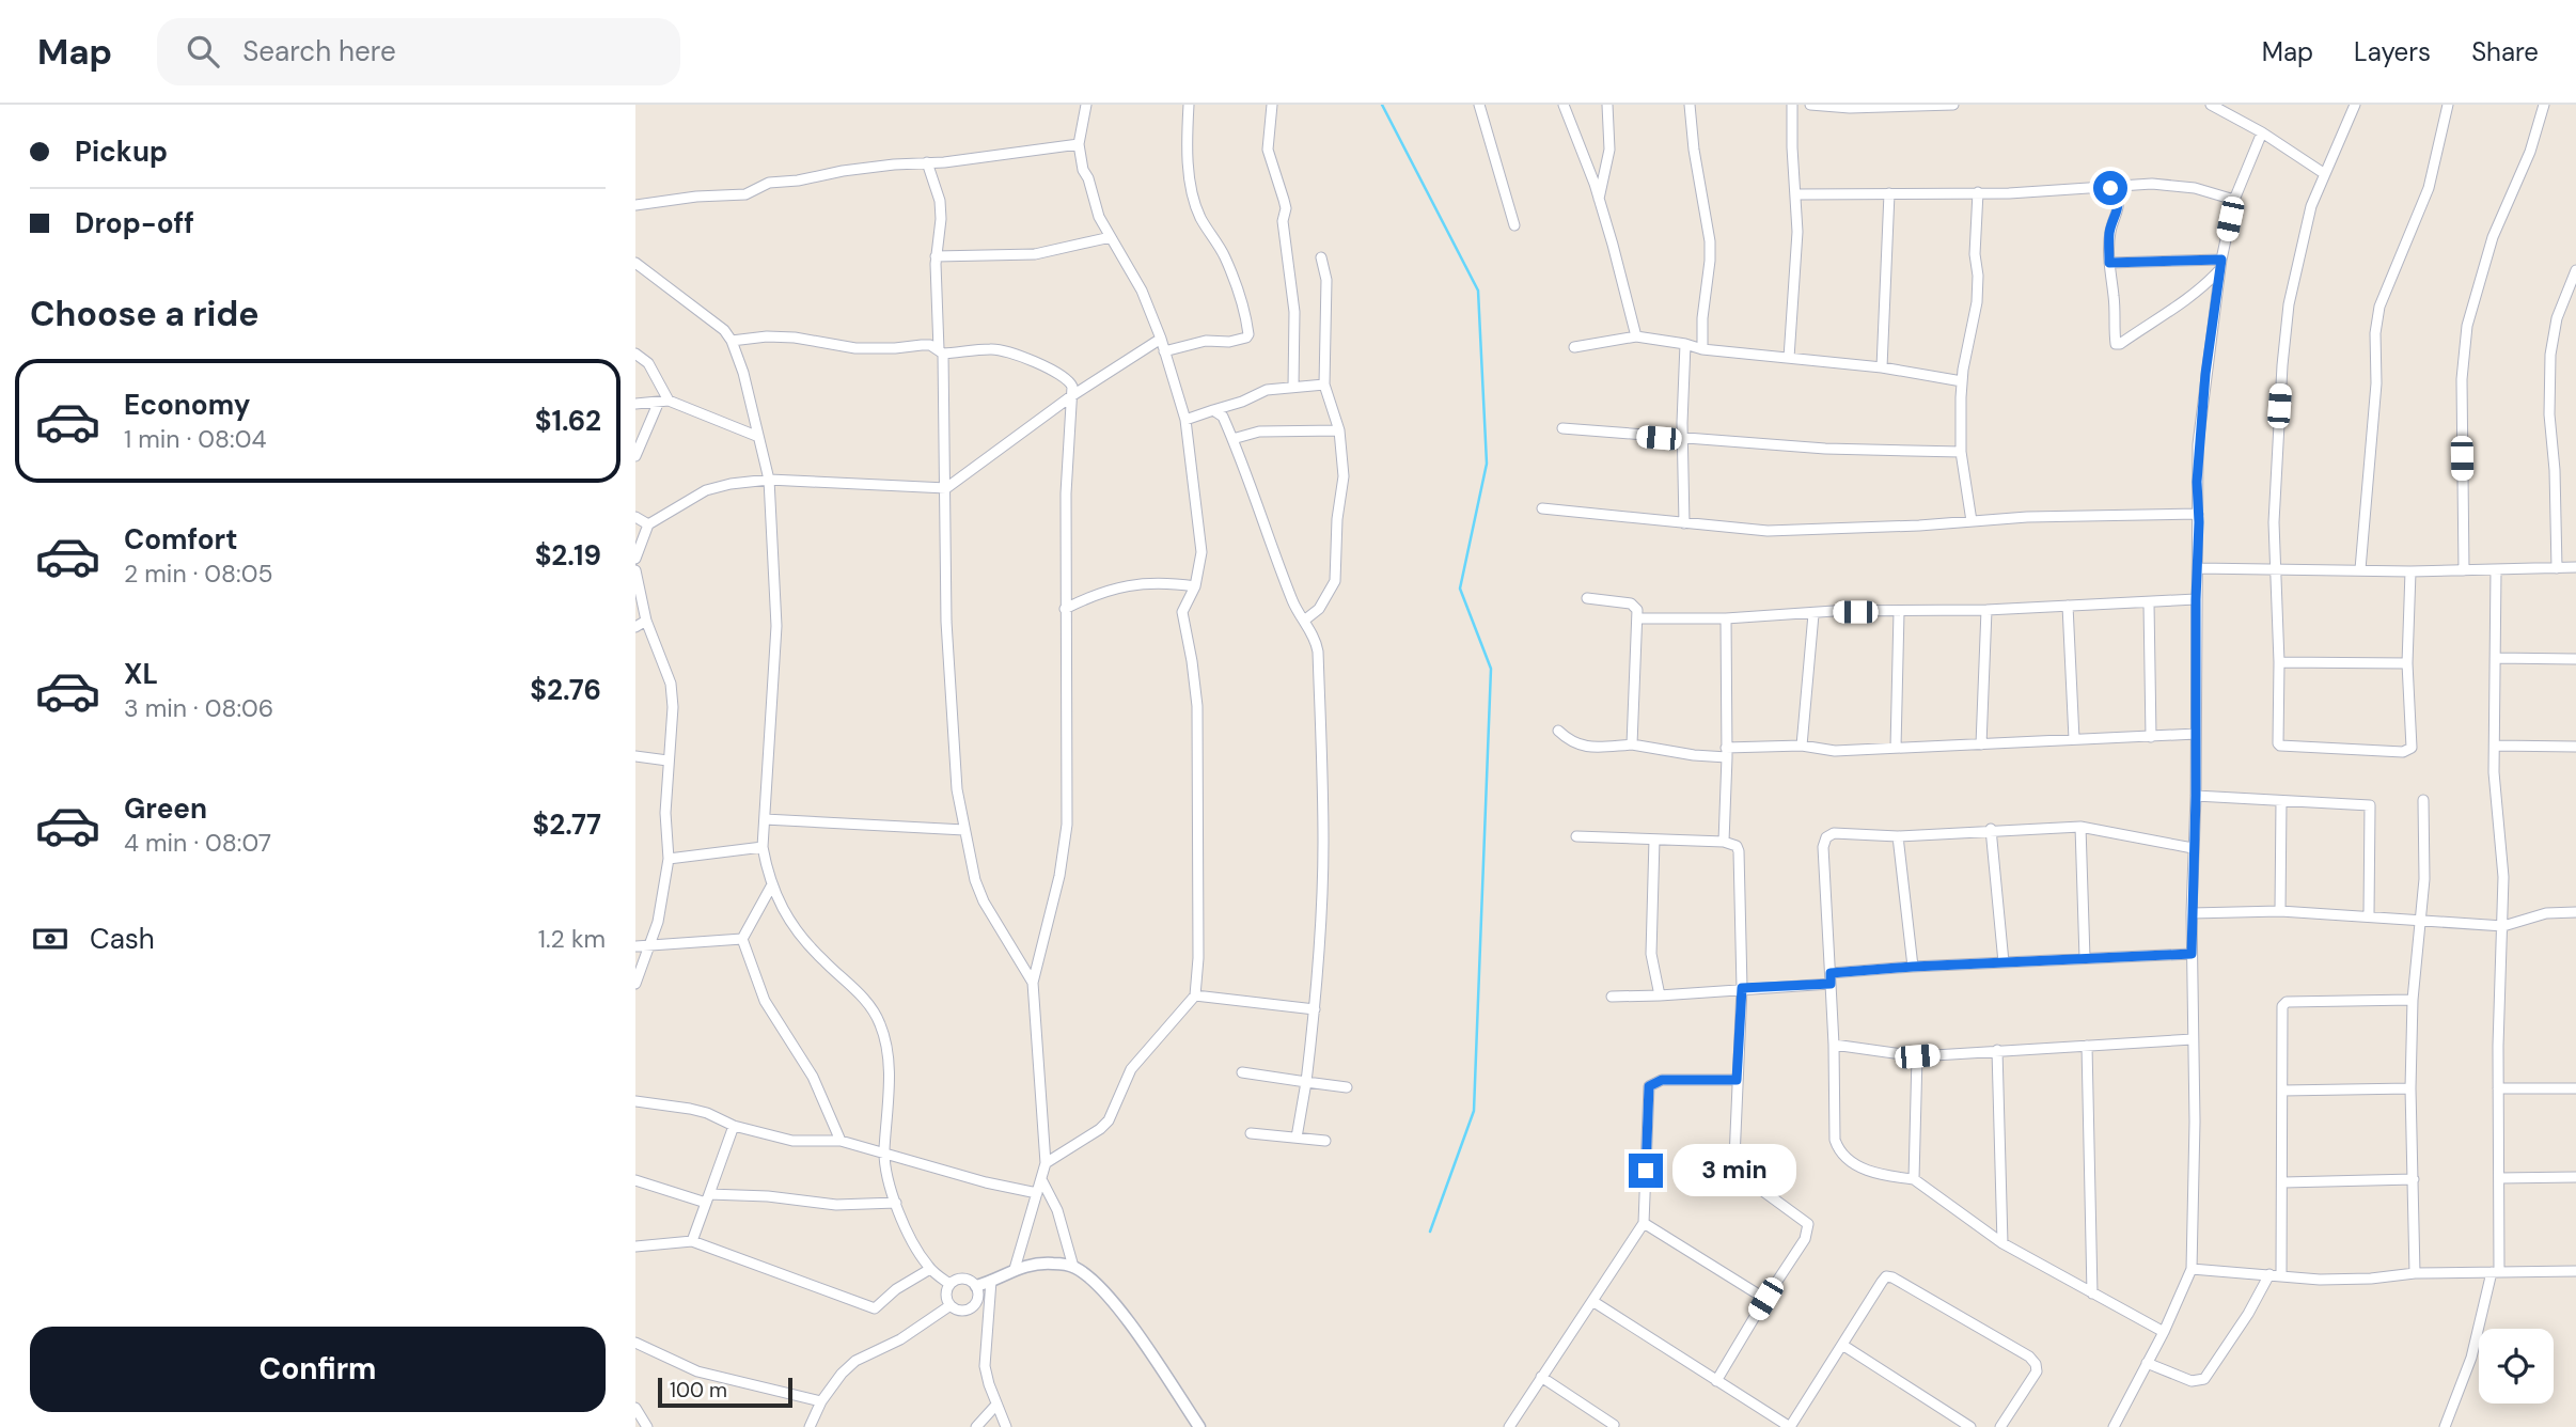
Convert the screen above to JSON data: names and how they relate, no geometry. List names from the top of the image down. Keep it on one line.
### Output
{"scale_bar":"100 m","page":{"header":"Map","search":"Search here","nav":["Map","Layers","Share"],"banner":["Pickup","Drop-off"],"heading":"Choose a ride","list":[{"name":"Economy","note":"1 min · 08:04","value":"$1.62"},{"name":"Comfort","note":"2 min · 08:05","value":"$2.19"},{"name":"XL","note":"3 min · 08:06","value":"$2.76"},{"name":"Green","note":"4 min · 08:07","value":"$2.77"}],"pay":["Cash","1.2 km"],"bubble":"3 min","buttons":"Confirm","scale":"100 m"}}
